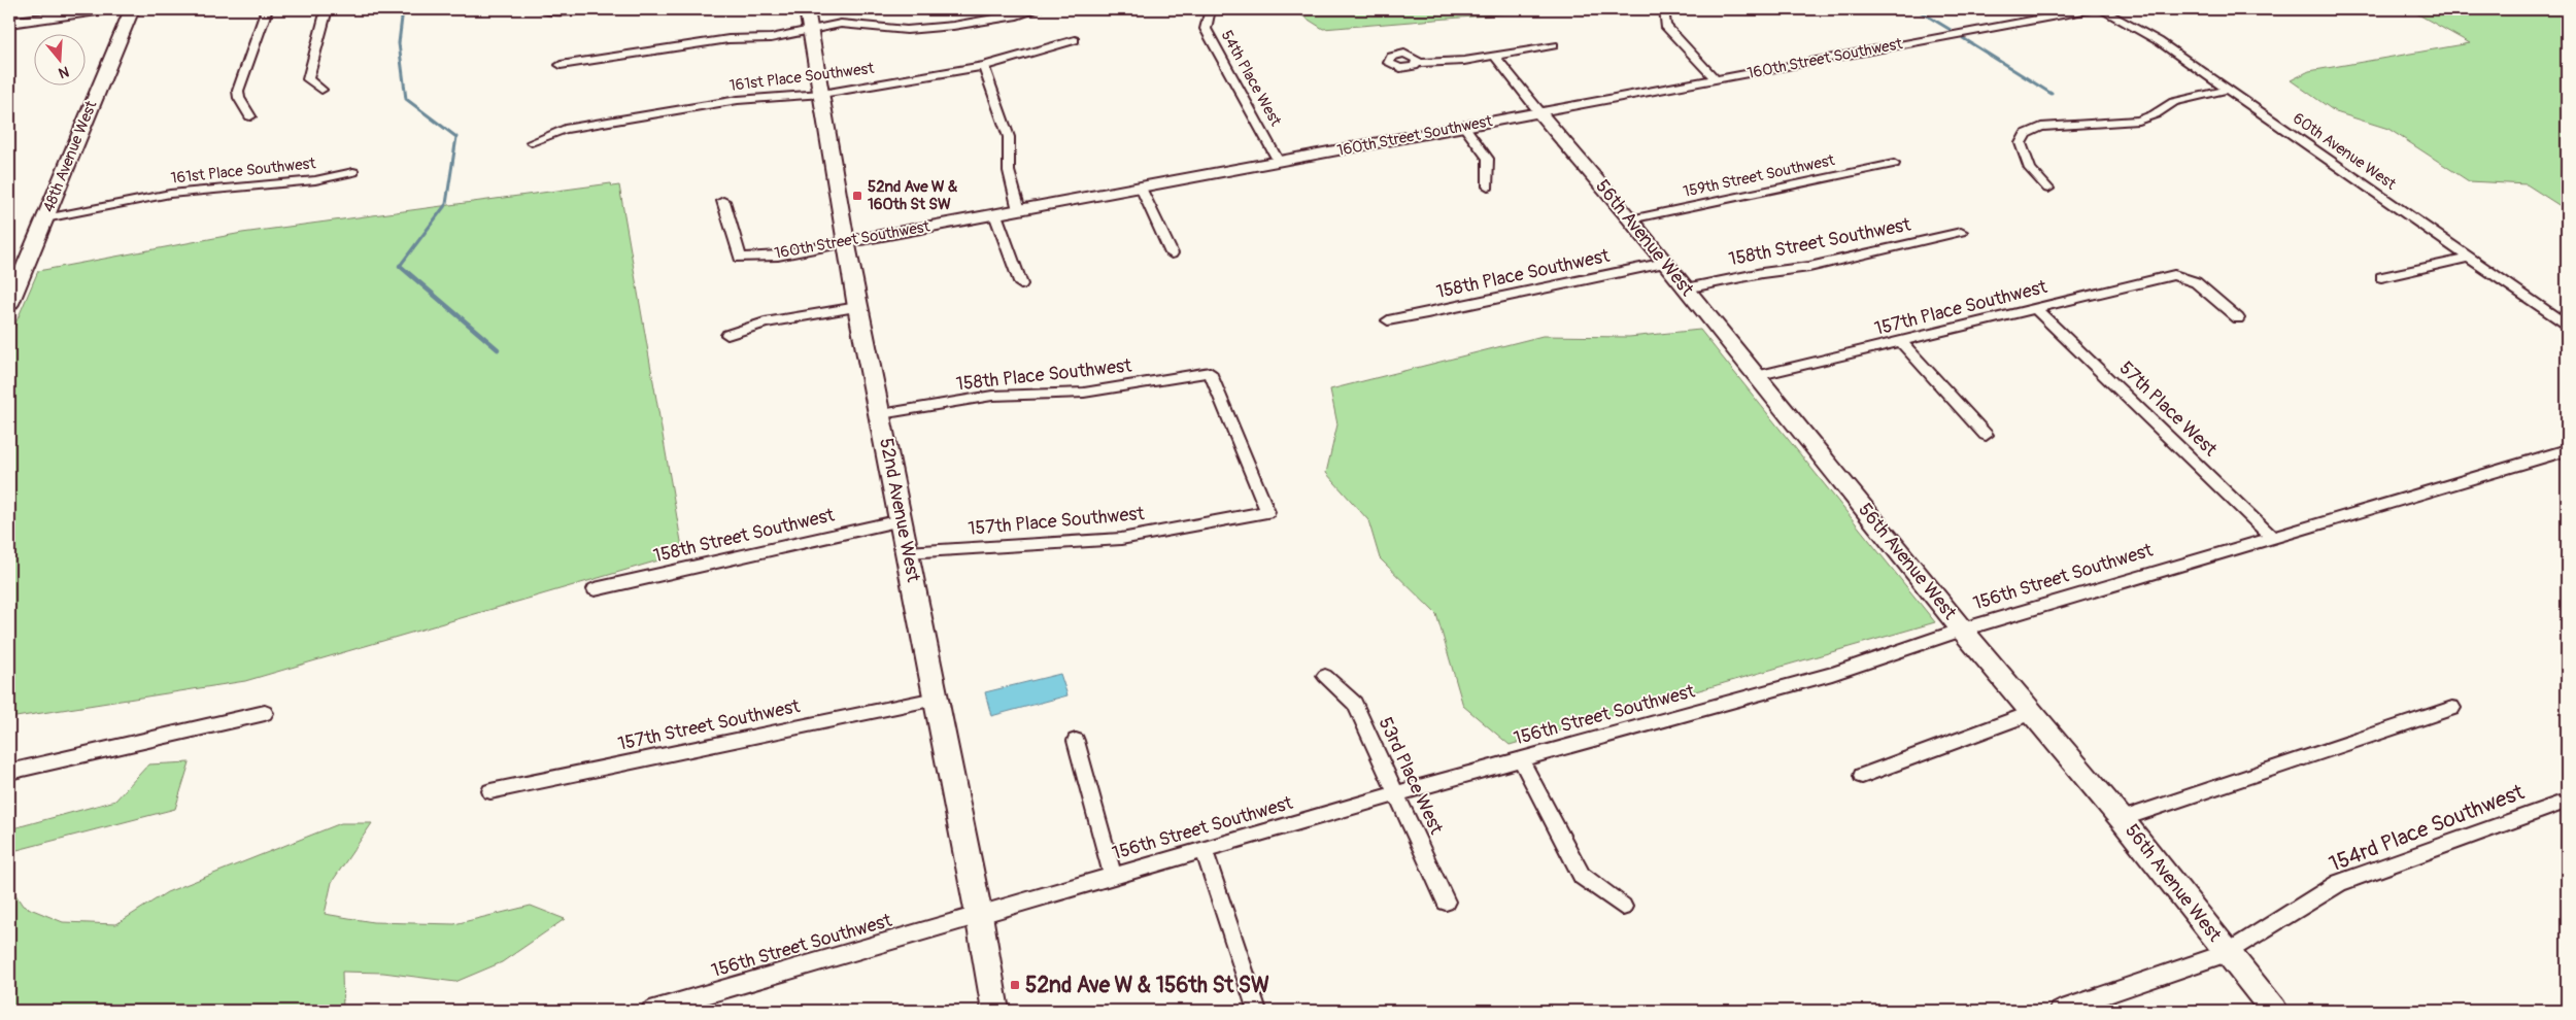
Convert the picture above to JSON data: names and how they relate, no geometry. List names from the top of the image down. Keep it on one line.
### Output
{"streets":{"street":["160th Street Southwest","161st Place Southwest","54th Place West","60th Avenue West","48th Avenue West","159th Street Southwest","56th Avenue West","158th Street Southwest","158th Place Southwest","157th Place Southwest","57th Place West","52nd Avenue West","156th Street Southwest","157th Street Southwest","53rd Place West","154rd Place Southwest"]},"crossings":[["160th Street Southwest","54th Place West"],["160th Street Southwest","56th Avenue West"],["160th Street Southwest","52nd Avenue West"],["161st Place Southwest","48th Avenue West"],["161st Place Southwest","52nd Avenue West"],["159th Street Southwest","56th Avenue West"],["56th Avenue West","158th Street Southwest"],["56th Avenue West","158th Place Southwest"],["56th Avenue West","157th Place Southwest"],["56th Avenue West","156th Street Southwest"],["56th Avenue West","154rd Place Southwest"],["158th Street Southwest","52nd Avenue West"],["158th Place Southwest","157th Place Southwest"],["158th Place Southwest","52nd Avenue West"],["157th Place Southwest","57th Place West"],["157th Place Southwest","52nd Avenue West"],["57th Place West","156th Street Southwest"],["52nd Avenue West","156th Street Southwest"],["52nd Avenue West","157th Street Southwest"],["156th Street Southwest","53rd Place West"]],"places":{"transit":["52nd Ave W & 160th St SW","52nd Ave W & 156th St SW"]},"north":"bottom"}
